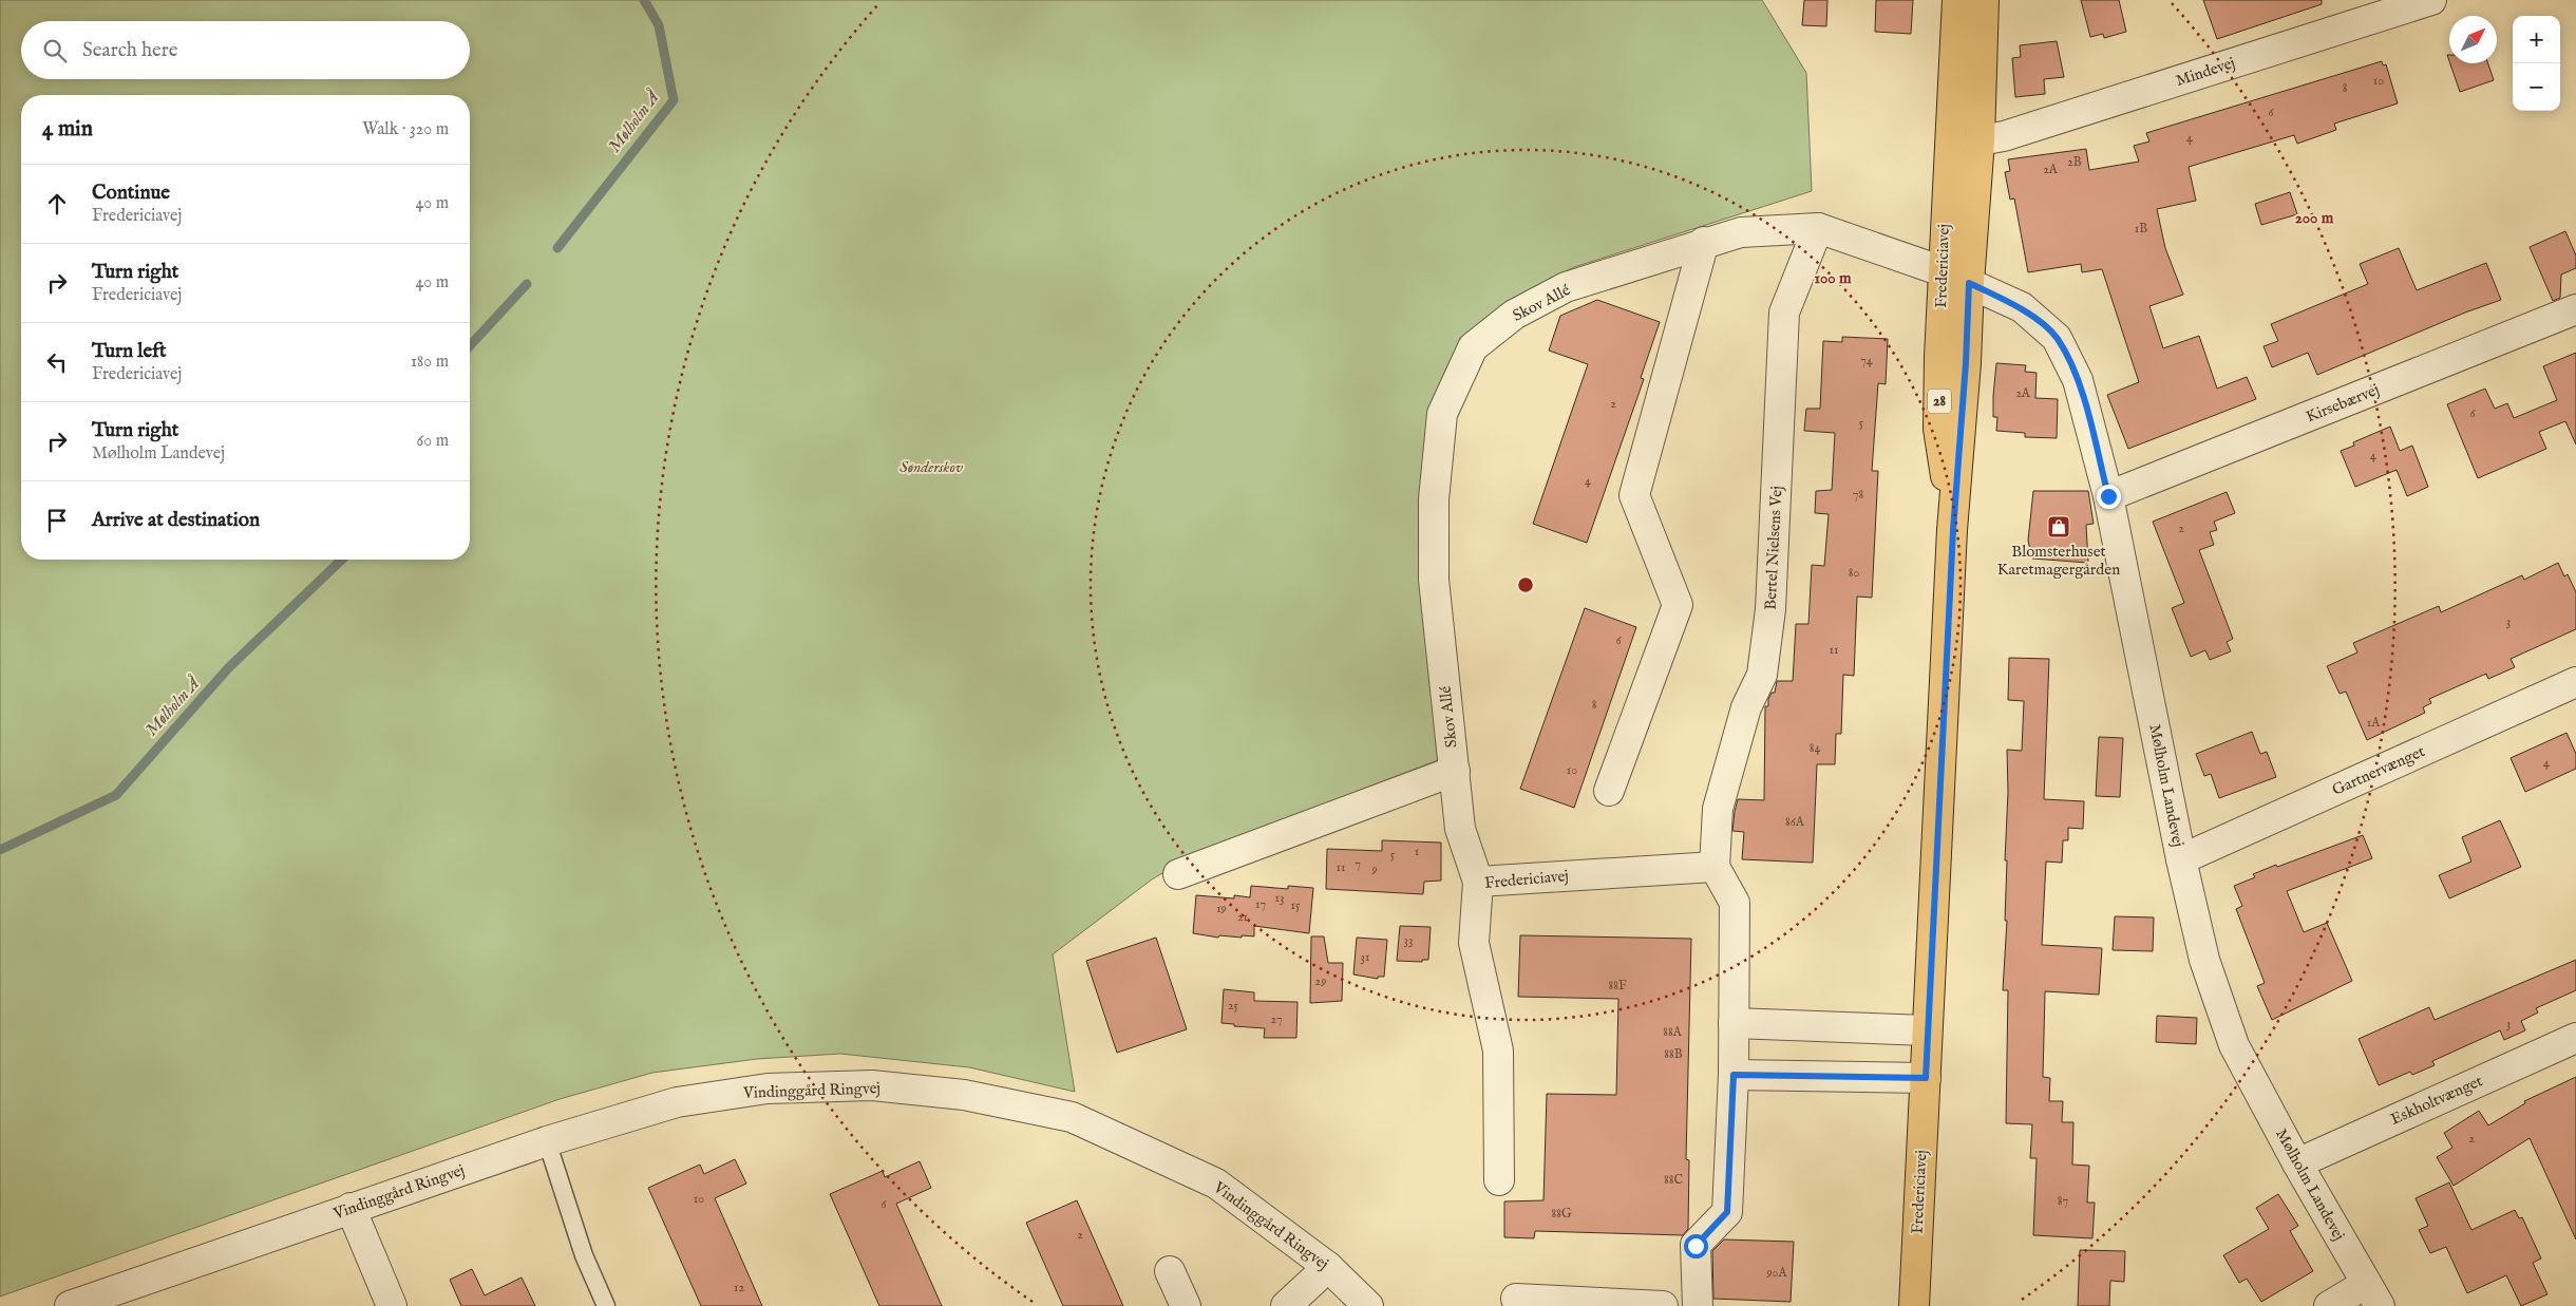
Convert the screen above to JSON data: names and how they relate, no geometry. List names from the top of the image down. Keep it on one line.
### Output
{"streets":{"main road":["Fredericiavej","28"],"street":["Mindevej","Skov Allé","Kirsebærvej","Bertel Nielsens Vej","Gartnervænget","Mølholm Landevej","Vindinggård Ringvej","Eskholtvænget"]},"crossings":[["Mindevej","Fredericiavej"],["Fredericiavej","Skov Allé"],["Fredericiavej","Bertel Nielsens Vej"],["Fredericiavej","Mølholm Landevej"],["Skov Allé","Bertel Nielsens Vej"],["Skov Allé","Mølholm Landevej"],["Kirsebærvej","Mølholm Landevej"],["Gartnervænget","Mølholm Landevej"],["Mølholm Landevej","Eskholtvænget"]],"water":["Mølholm Å"],"parks":["Sønderskov"],"places":{"shop":["Blomsterhuset Karetmagergården"]},"house_numbers":["10","8","6","4","2B","2A","1B","74","2A","2","6","5","4","4","78","2","80","3","6","11","8","1A","84","4","10","86A","1","5","7","11","9","13","17","15","19","21","33","31","29","88F","25","27","3","88A","88B","2","88C","10","87","6","88G","2","90A","12"],"north":"top right","page":{"map_buttons":["+","−"],"search":"Search here","heading":["4 min","Walk · 320 m"],"list":[["Continue","Fredericiavej","40 m"],["Turn right","Fredericiavej","40 m"],["Turn left","Fredericiavej","180 m"],["Turn right","Mølholm Landevej","60 m"],"Arrive at destination"]},"rings":["200 m","100 m"]}
